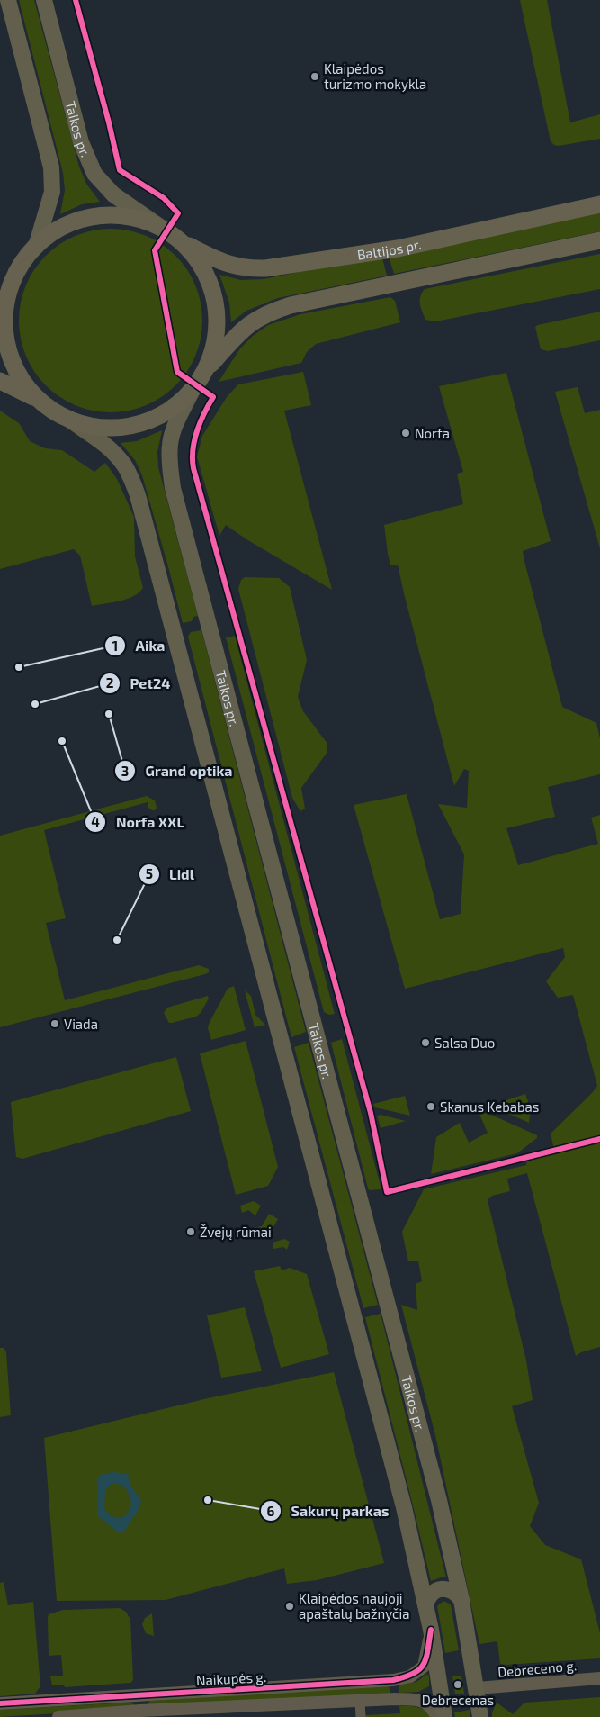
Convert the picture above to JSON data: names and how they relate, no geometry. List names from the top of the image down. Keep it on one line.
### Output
{"streets":{"highway":["Baltijos pr."],"main road":["Taikos pr."],"street":["Debreceno g.","Naikupės g."]},"crossings":[["Taikos pr.","Debreceno g."]],"places":["Klaipėdos turizmo mokykla","Norfa","Aika","Pet24","Grand optika","Norfa XXL","Lidl","Viada","Salsa Duo","Skanus Kebabas","Žvejų rūmai","Sakurų parkas","Klaipėdos naujoji apaštalų bažnyčia","Debrecenas"]}
